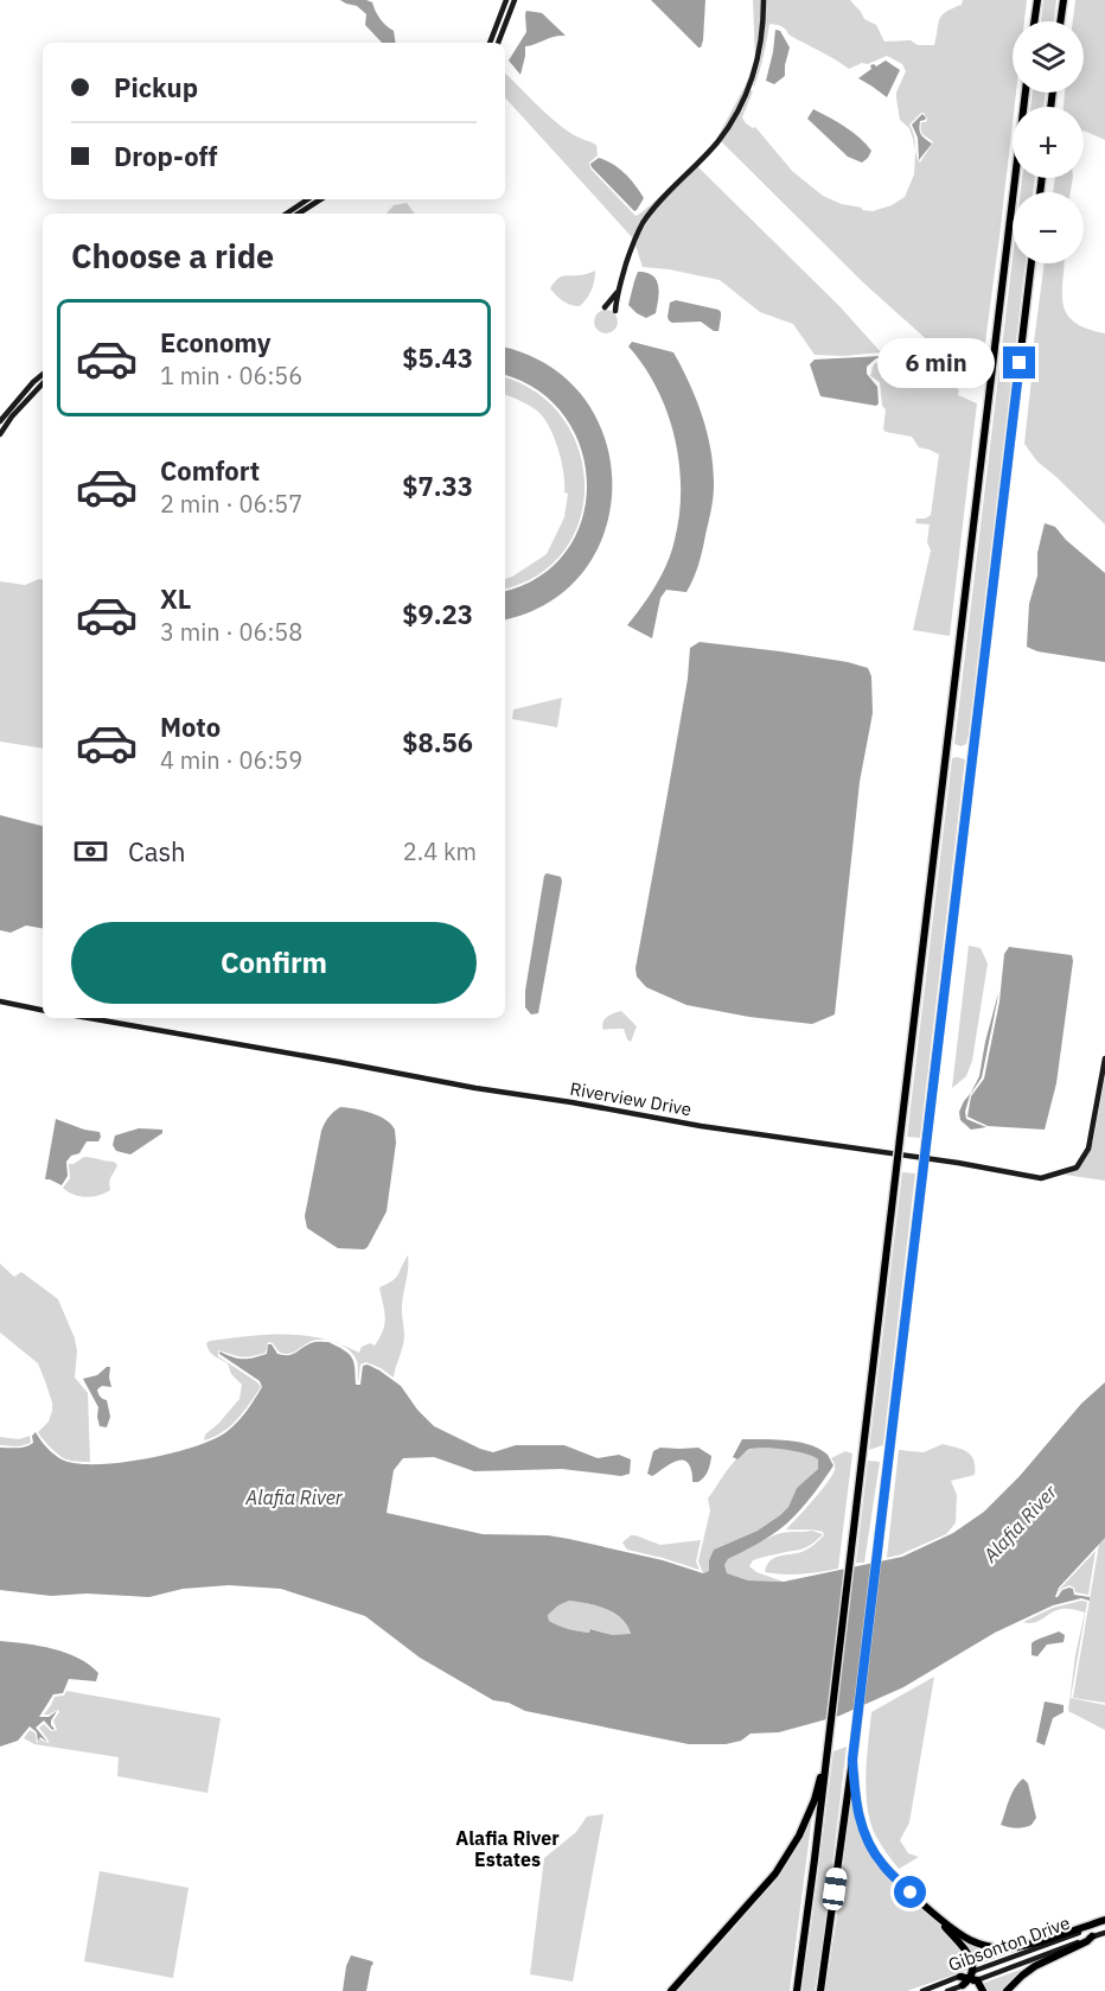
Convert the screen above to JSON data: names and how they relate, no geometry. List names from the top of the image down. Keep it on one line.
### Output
{"streets":{"street":["Riverview Drive","Gibsonton Drive"]},"districts":["Alafia River Estates"],"water":["Alafia River"],"page":{"map_buttons":["+","−"],"banner":["Pickup","Drop-off"],"heading":"Choose a ride","list":[{"name":"Economy","note":"1 min · 06:56","value":"$5.43"},{"name":"Comfort","note":"2 min · 06:57","value":"$7.33"},{"name":"XL","note":"3 min · 06:58","value":"$9.23"},{"name":"Moto","note":"4 min · 06:59","value":"$8.56"}],"bubble":"6 min","pay":["Cash","2.4 km"],"buttons":"Confirm"}}
